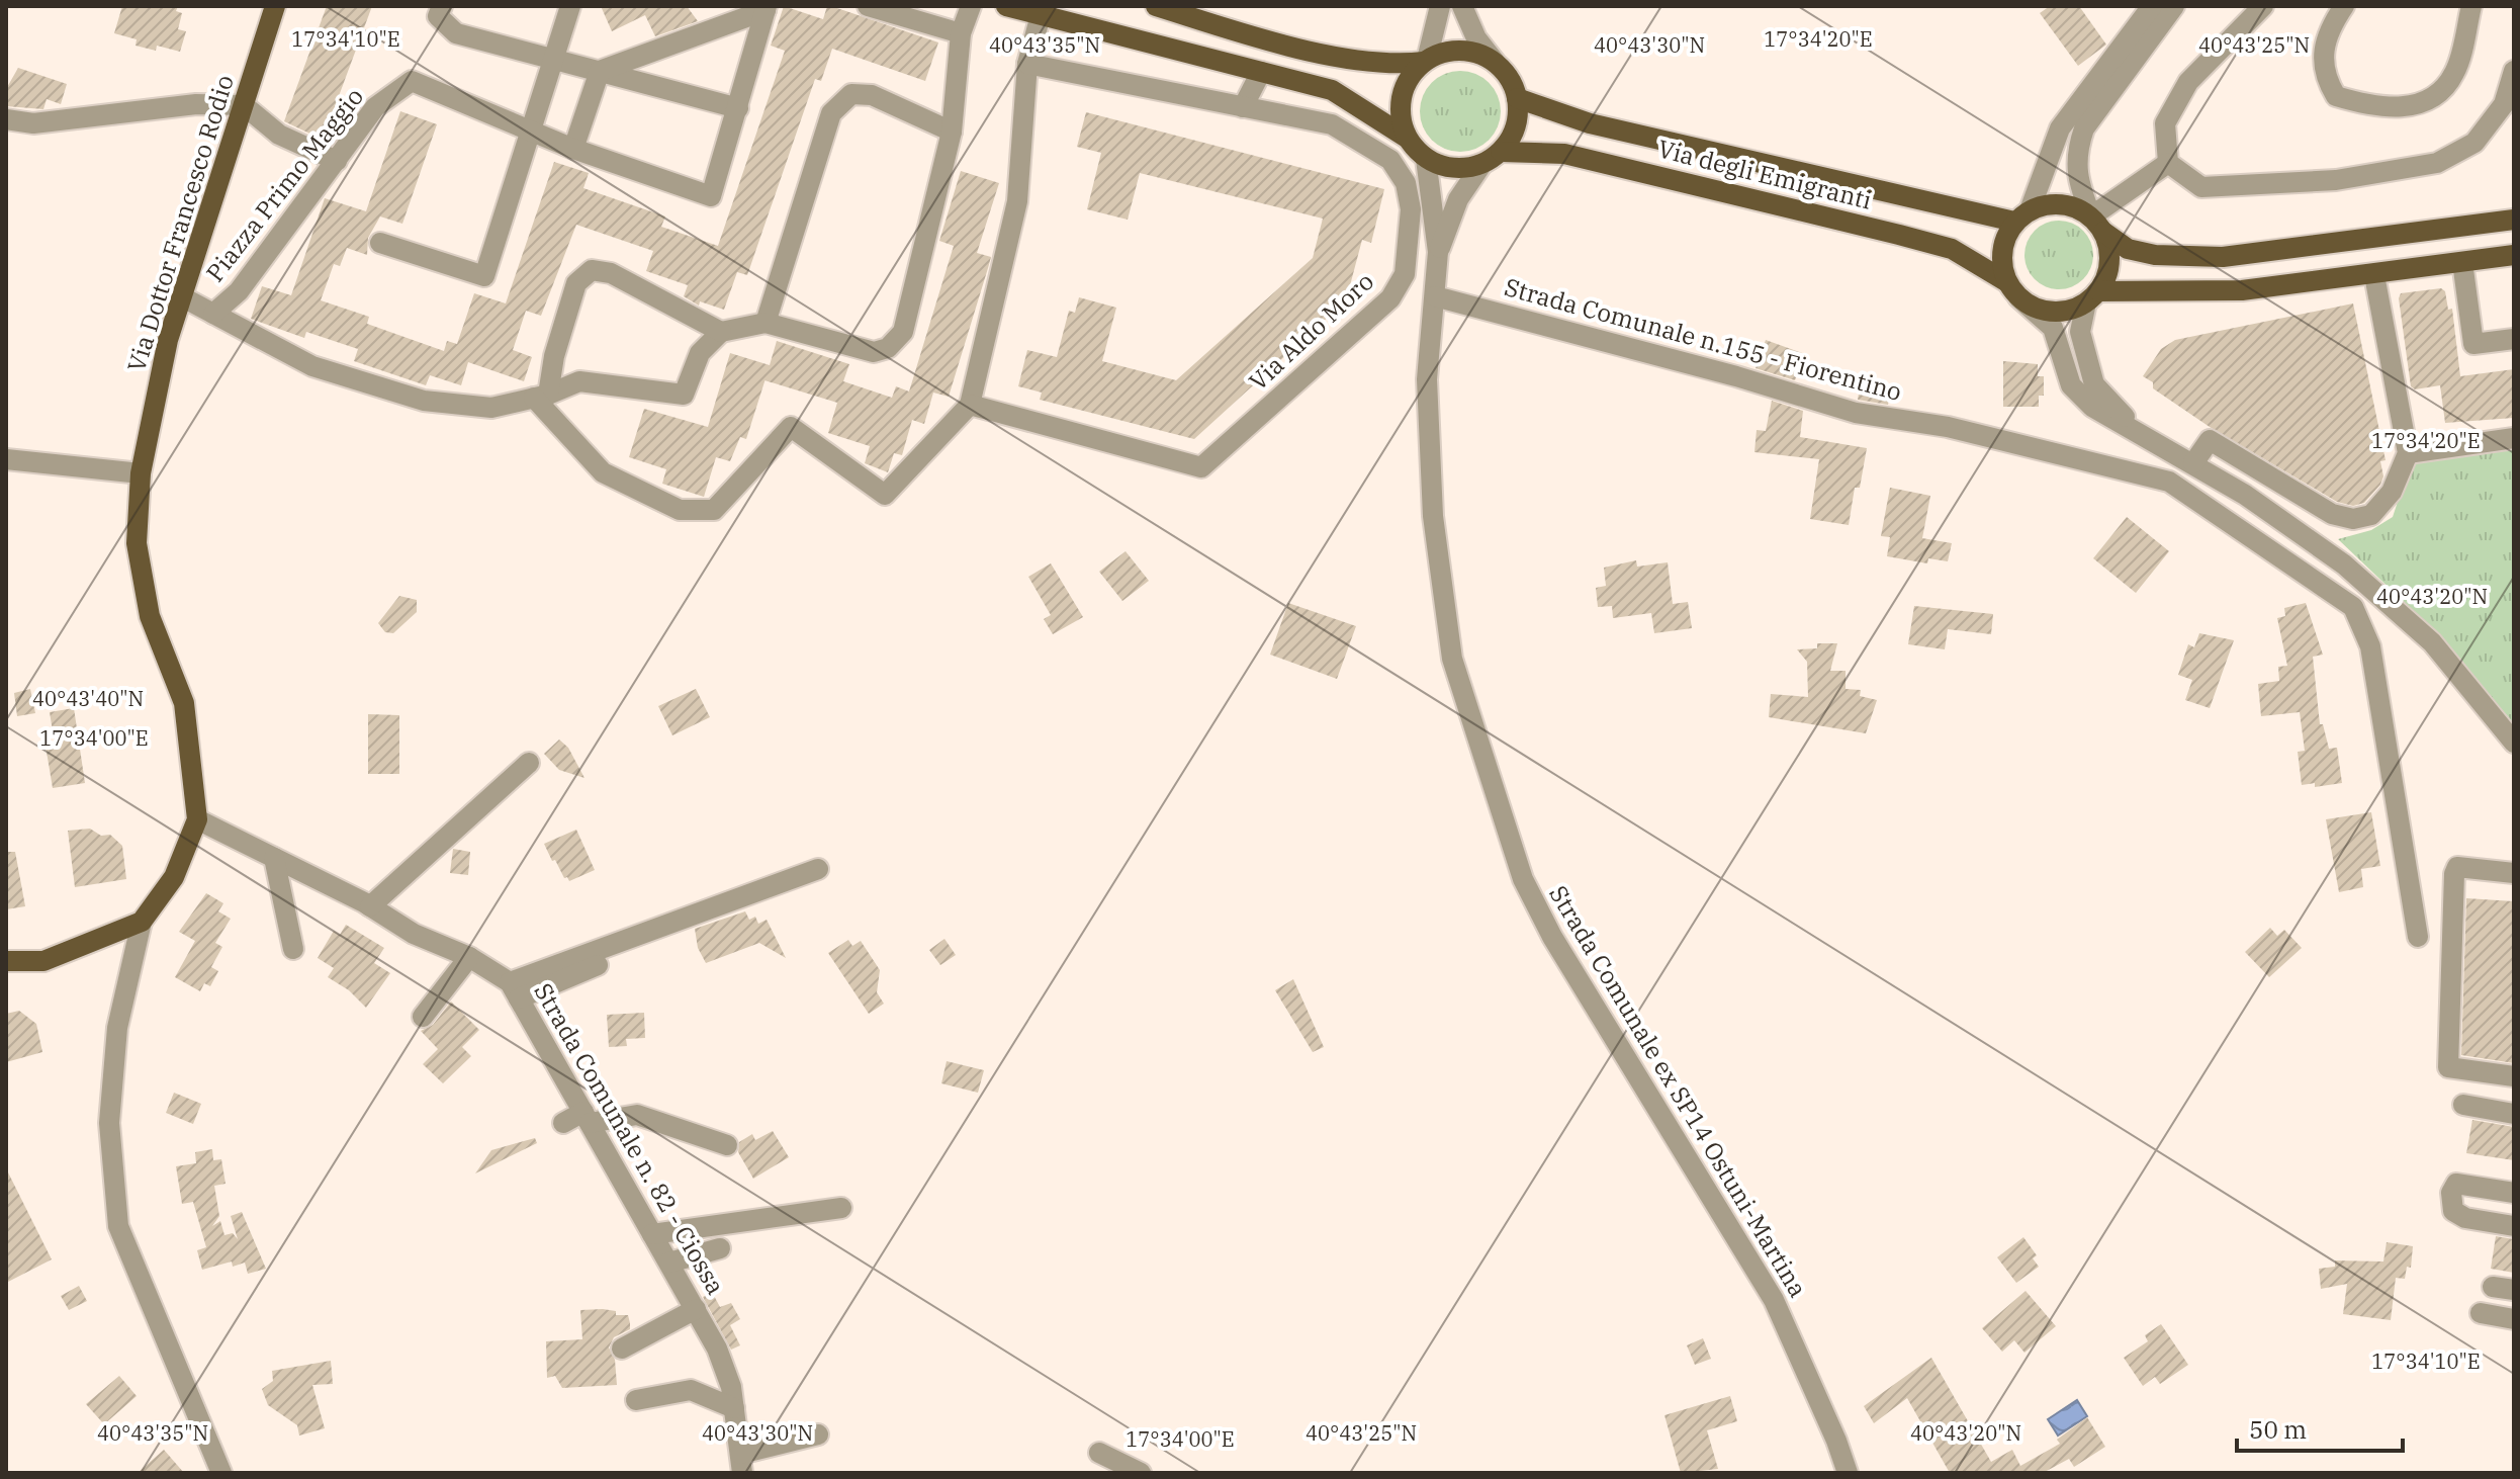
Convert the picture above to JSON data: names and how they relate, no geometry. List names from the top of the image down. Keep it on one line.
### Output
{"streets":{"main road":["Via degli Emigranti","Via Dottor Francesco Rodio"],"street":["Piazza Primo Maggio","Via Aldo Moro","Strada Comunale n.155 - Fiorentino","Strada Comunale ex SP14 Ostuni-Martina","Strada Comunale n. 82 - Ciossa"]},"crossings":[["Via degli Emigranti","Strada Comunale ex SP14 Ostuni-Martina"],["Via Dottor Francesco Rodio","Strada Comunale n. 82 - Ciossa"],["Strada Comunale n.155 - Fiorentino","Strada Comunale ex SP14 Ostuni-Martina"]],"scale_bar":"50 m","coordinates":["17°34'10\"E","17°34'20\"E","40°43'35\"N","40°43'30\"N","40°43'25\"N","40°43'20\"N","40°43'40\"N","17°34'00\"E"]}
